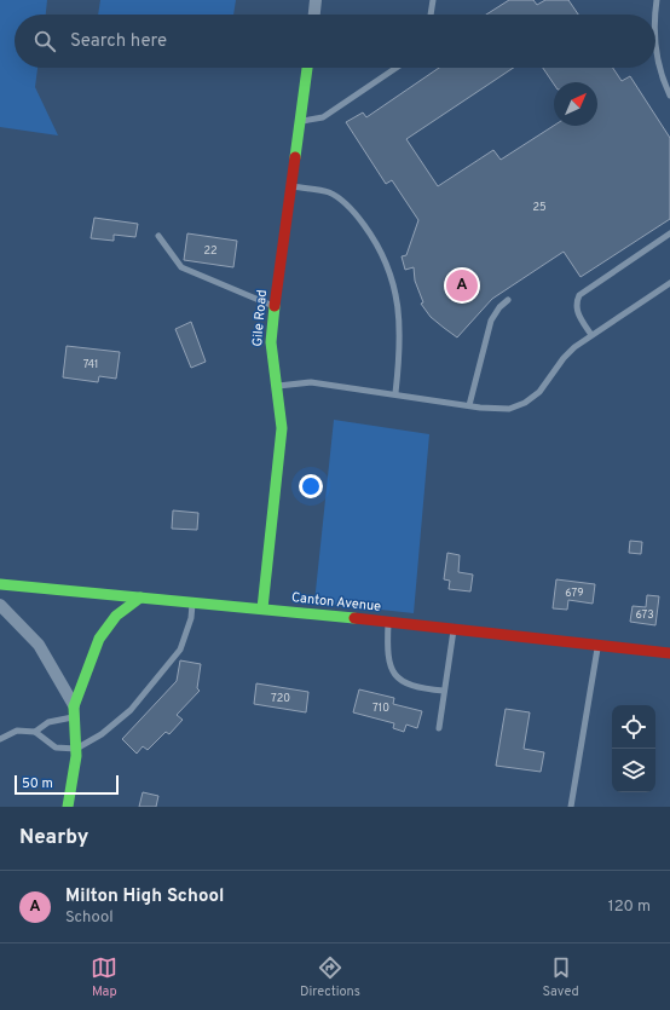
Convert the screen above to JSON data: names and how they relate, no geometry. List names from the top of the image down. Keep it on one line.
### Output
{"streets":{"street":["Gile Road","Canton Avenue"]},"crossings":[["Gile Road","Canton Avenue"]],"house_numbers":["25","22","741","679","673","720","710"],"scale_bar":"50 m","north":"top right","page":{"search":"Search here","pins":"A","scale":"50 m","heading":"Nearby","list":[{"mark":"A","name":"Milton High School","note":"School","value":"120 m"}],"nav":["Map","Directions","Saved"]}}
